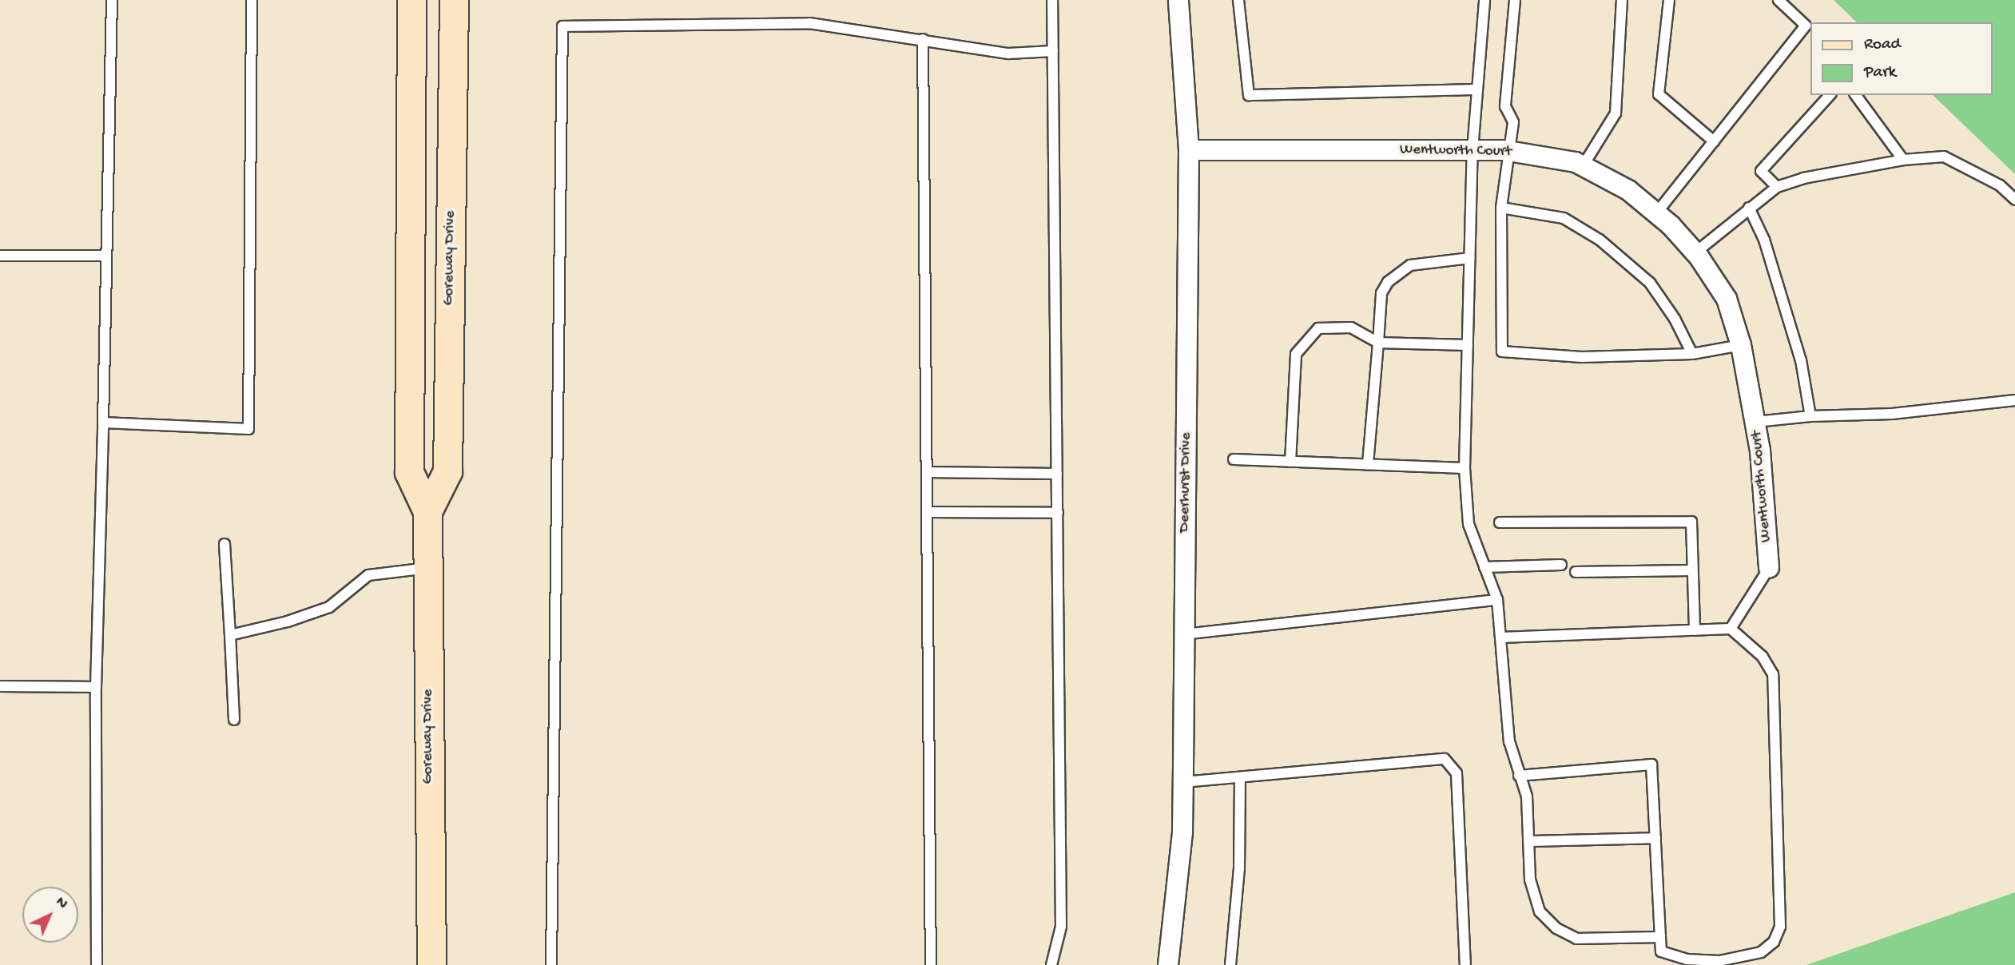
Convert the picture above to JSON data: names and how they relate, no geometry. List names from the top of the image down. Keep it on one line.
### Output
{"streets":{"main road":["Goreway Drive"],"street":["Wentworth Court","Deerhurst Drive"]},"crossings":[["Wentworth Court","Deerhurst Drive"]],"legend":["Road","Park"],"north":"top right"}
